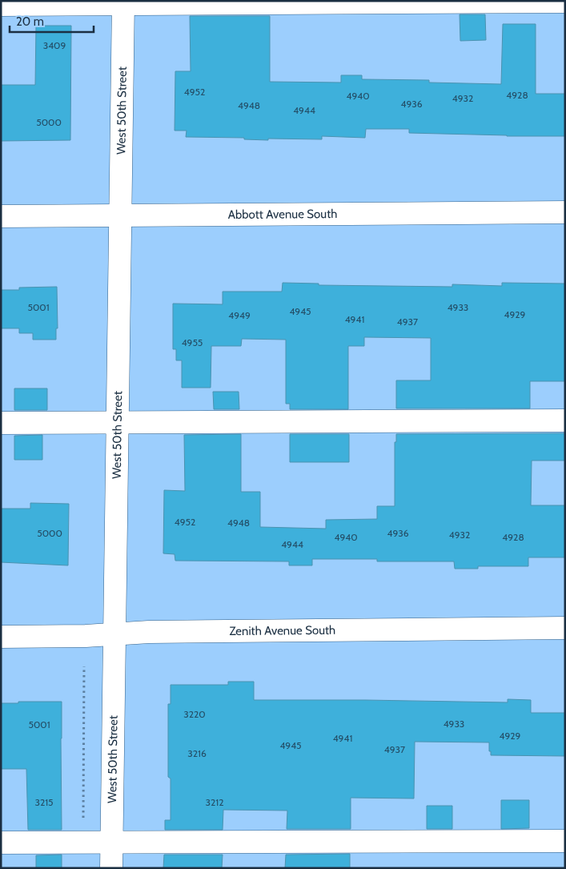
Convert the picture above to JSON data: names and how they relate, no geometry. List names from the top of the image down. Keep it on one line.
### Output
{"streets":{"street":["West 50th Street","Abbott Avenue South","Zenith Avenue South"]},"crossings":[["West 50th Street","Abbott Avenue South"],["West 50th Street","Zenith Avenue South"]],"house_numbers":["3409","4952","4928","4940","4932","4936","4948","4944","5000","5001","4933","4945","4929","4949","4941","4937","4955","4952","4948","5000","4936","4932","4940","4928","4944","3220","4933","5001","4929","4941","4945","4937","3216","3215","3212"],"scale_bar":"20 m"}
